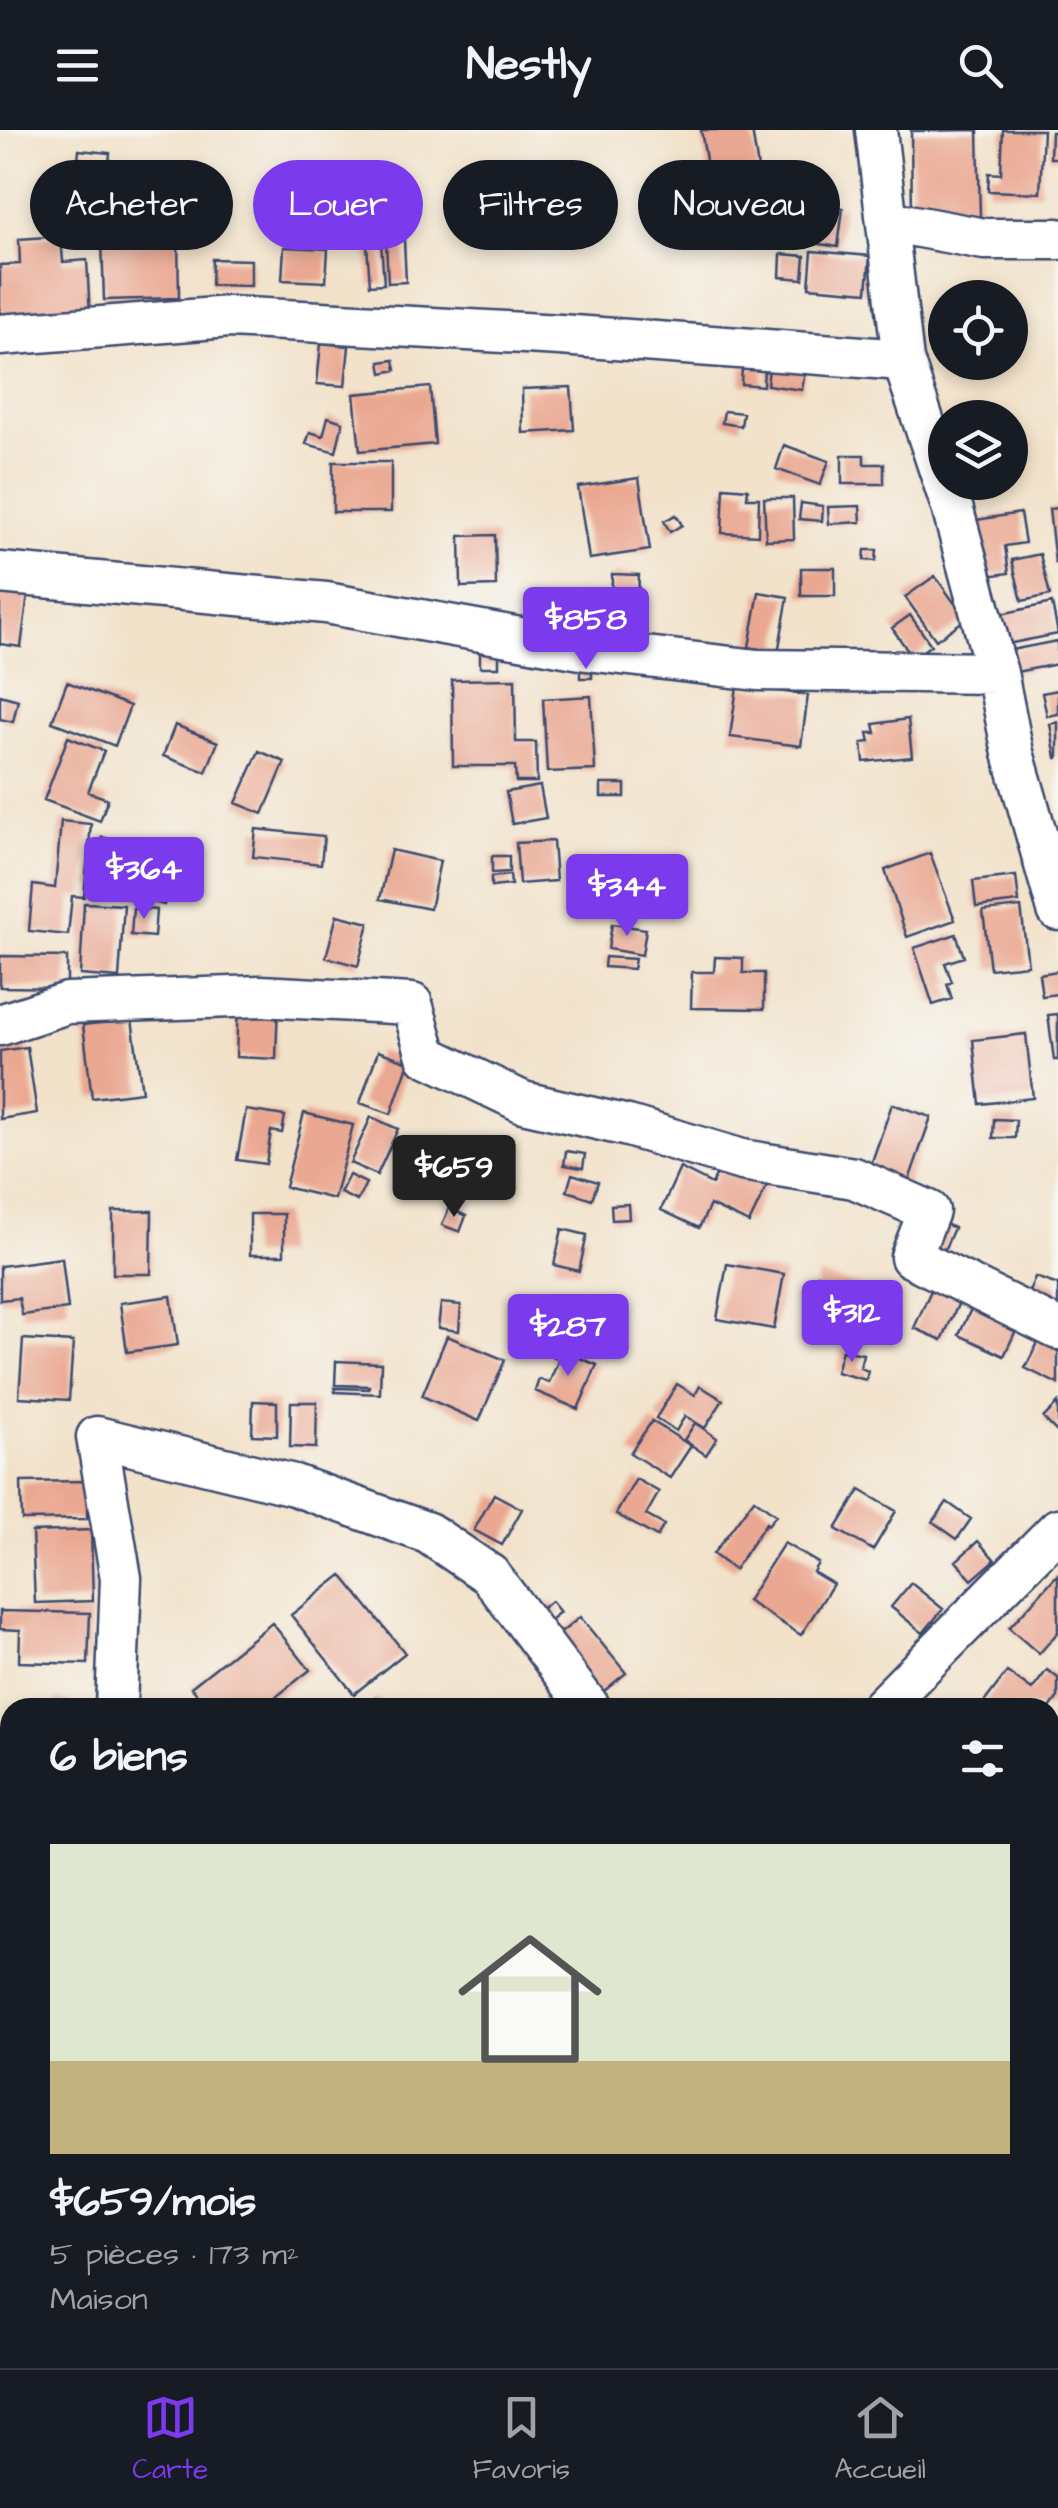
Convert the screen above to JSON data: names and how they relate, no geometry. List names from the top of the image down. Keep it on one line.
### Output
{"page":{"header":"Nestly","chip":["Acheter","Louer","Filtres","Nouveau"],"price":["$858","$364","$344","$659","$312","$287"],"heading":"6 biens","list":[{"name":"$659/mois","note":"5 pièces · 173 m² · Maison"}],"tabs":["Carte","Favoris","Accueil"]}}
